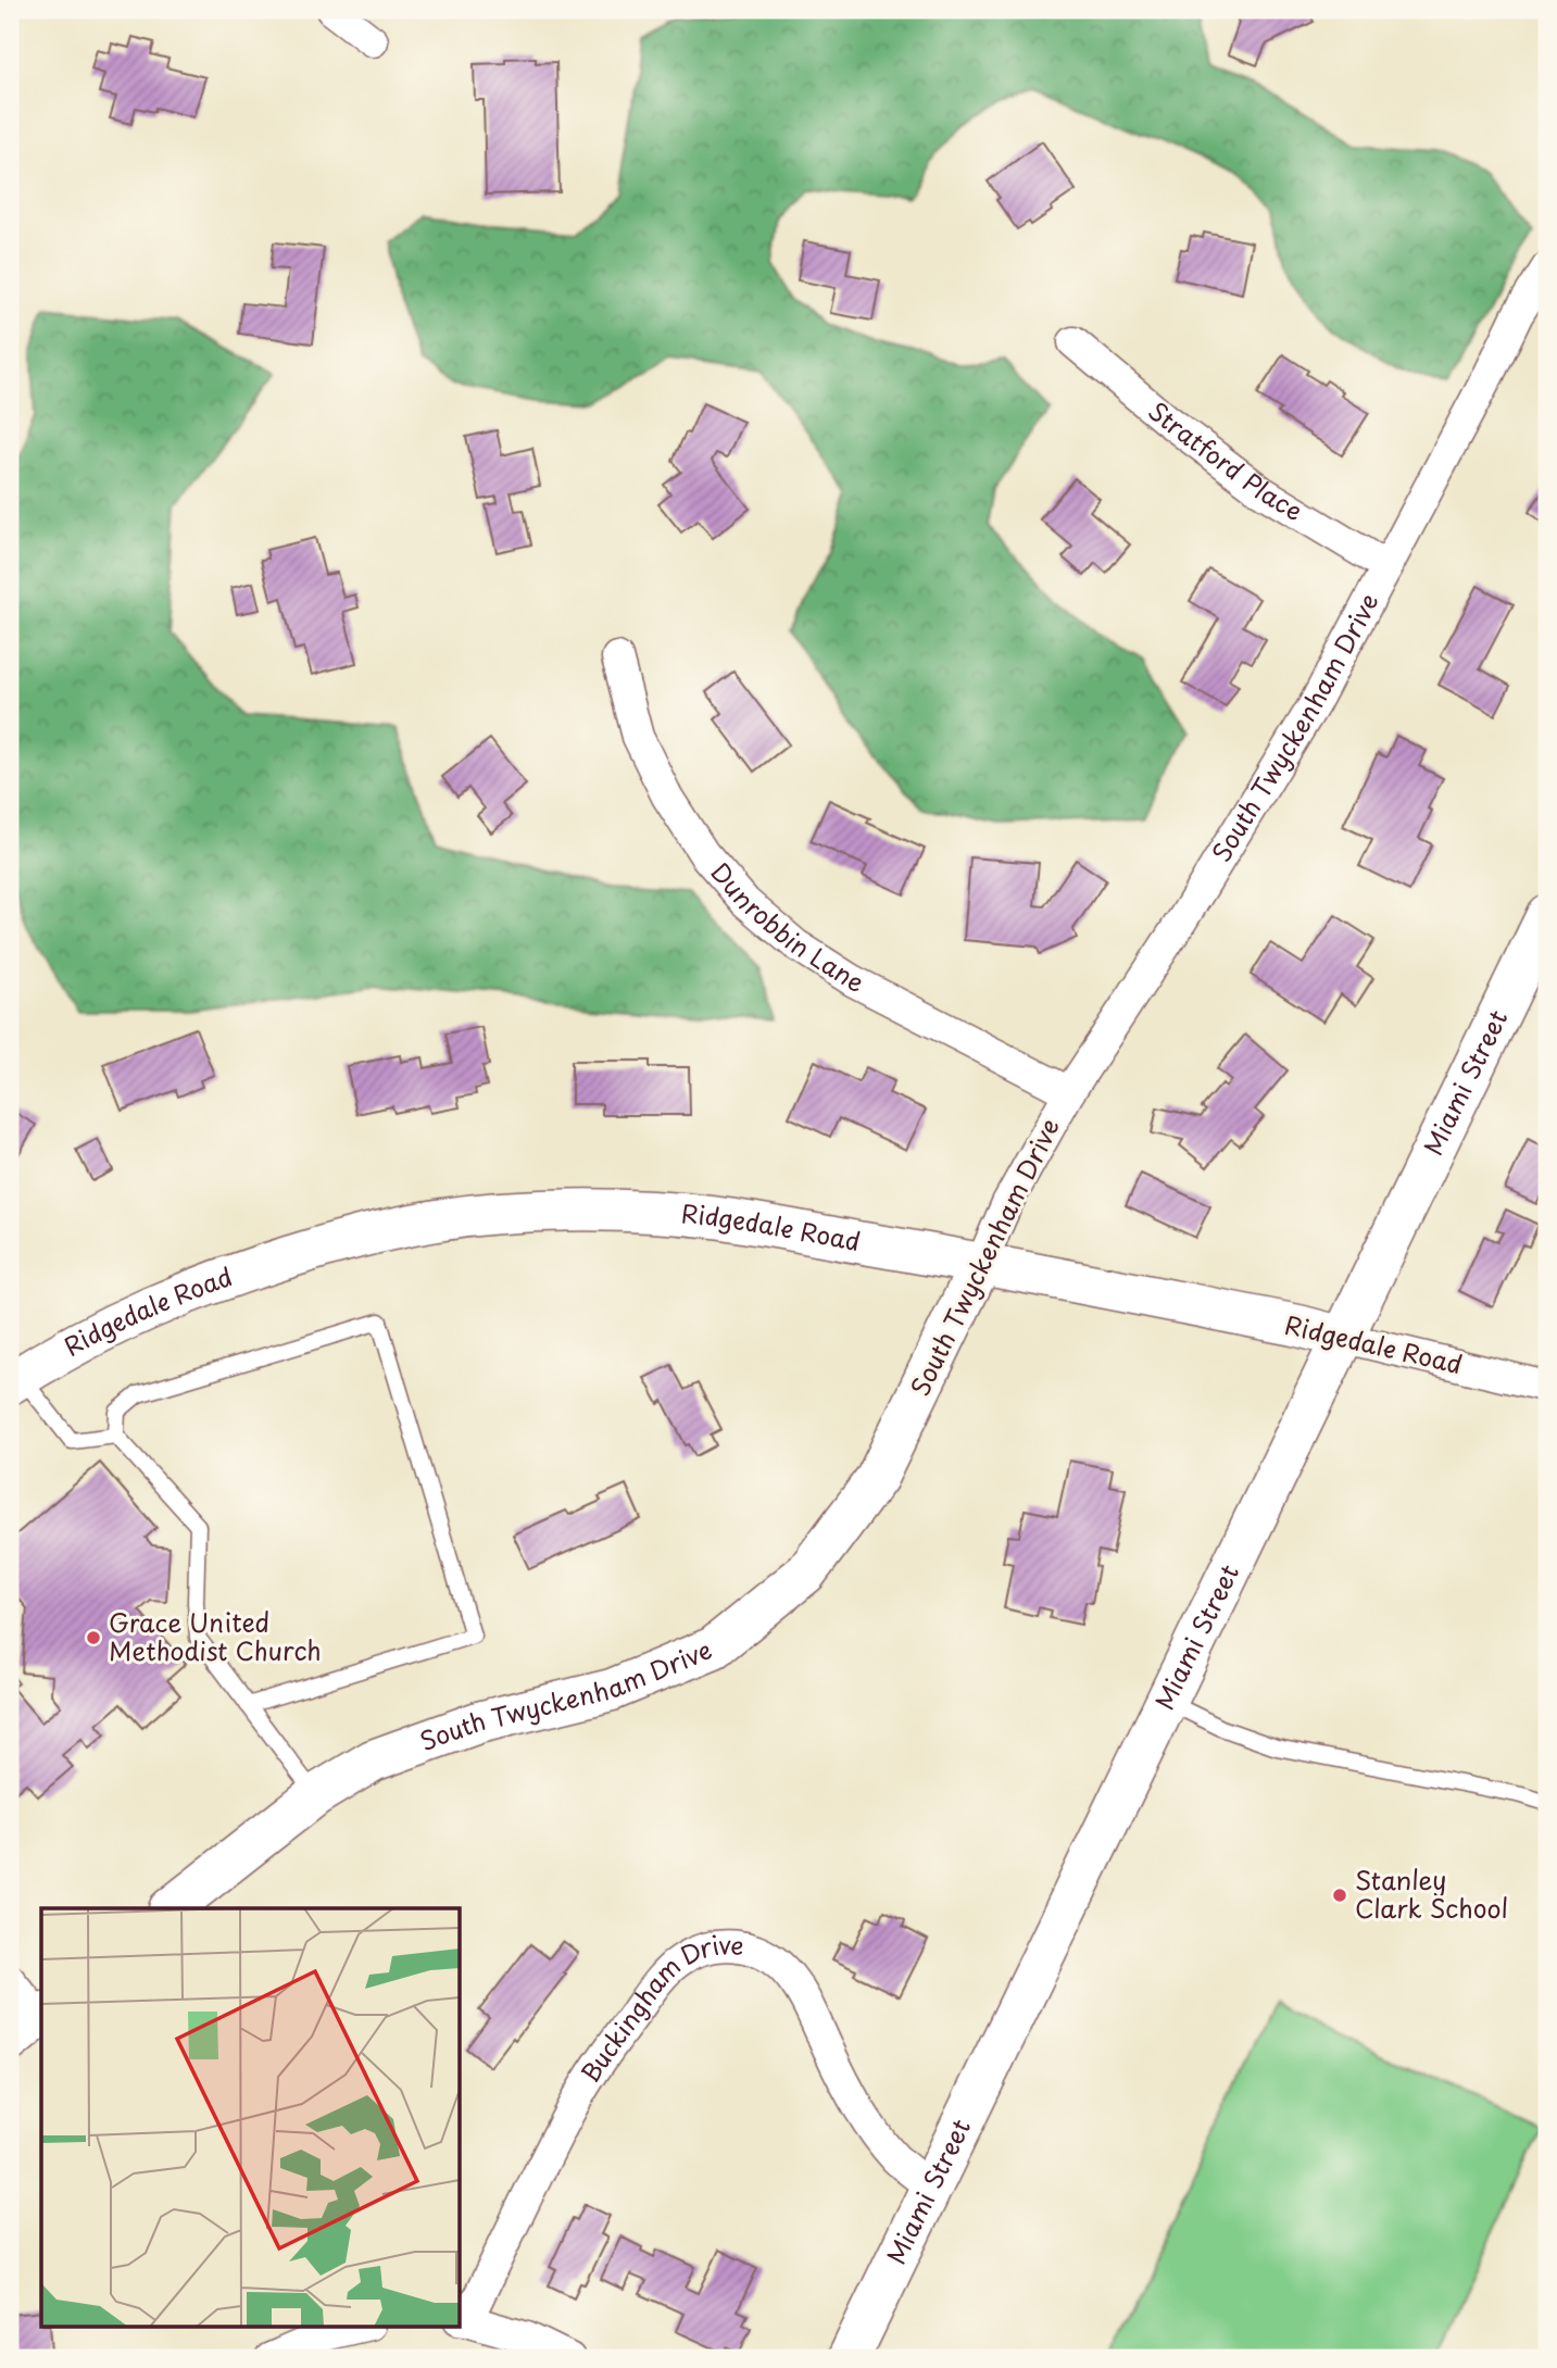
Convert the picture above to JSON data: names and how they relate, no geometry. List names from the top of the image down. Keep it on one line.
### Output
{"streets":{"street":["Stratford Place","South Twyckenham Drive","Dunrobbin Lane","Miami Street","Ridgedale Road","Buckingham Drive"]},"crossings":[["Stratford Place","South Twyckenham Drive"],["South Twyckenham Drive","Dunrobbin Lane"],["South Twyckenham Drive","Ridgedale Road"],["Miami Street","Ridgedale Road"],["Miami Street","Buckingham Drive"]],"places":["Grace United Methodist Church","Stanley Clark School"]}
